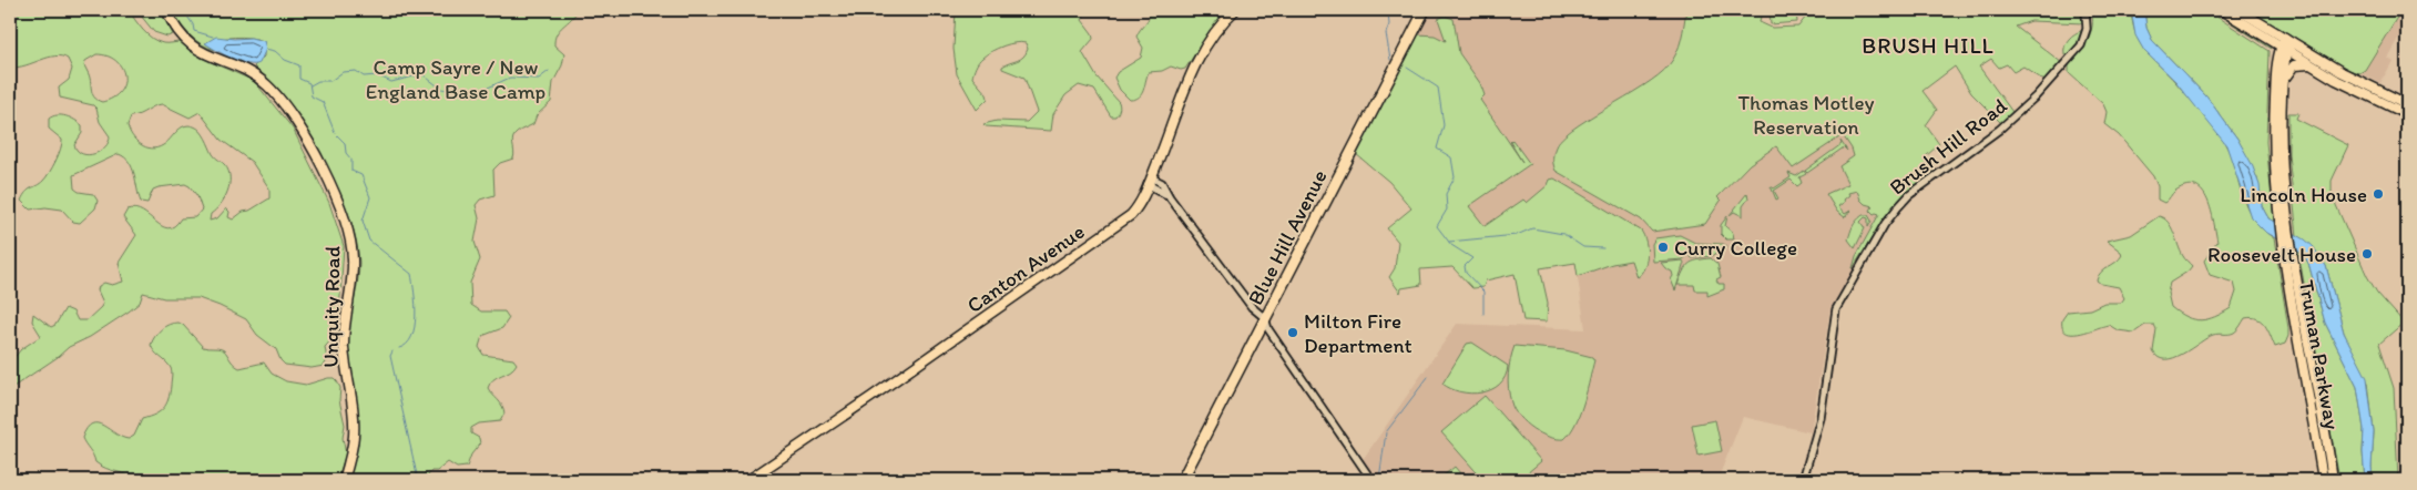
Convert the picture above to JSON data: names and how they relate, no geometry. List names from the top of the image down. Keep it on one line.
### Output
{"streets":{"highway":["Blue Hill Avenue"],"main road":["Canton Avenue","Unquity Road","Truman Parkway"],"street":["Brush Hill Road"]},"districts":["BRUSH HILL"],"parks":["Camp Sayre / New England Base Camp","Thomas Motley Reservation"],"places":["Lincoln House","Curry College","Roosevelt House","Milton Fire Department"]}
